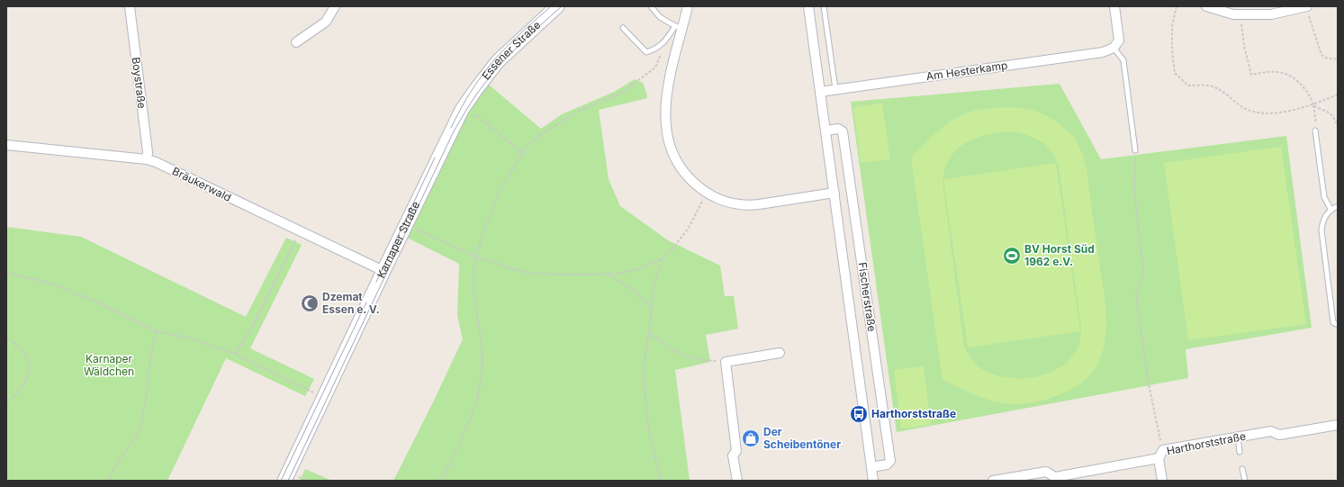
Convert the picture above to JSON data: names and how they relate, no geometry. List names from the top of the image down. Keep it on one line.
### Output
{"streets":{"main road":["Essener Straße","Karnaper Straße"],"street":["Am Hesterkamp","Boystraße","Bräukerwald","Fischerstraße","Harthorststraße"]},"crossings":[["Essener Straße","Karnaper Straße"],["Am Hesterkamp","Fischerstraße"],["Boystraße","Bräukerwald"],["Bräukerwald","Karnaper Straße"]],"parks":["Karnaper Wäldchen"],"places":{"sports":["BV Horst Süd 1962 e.V."],"mosque":["Dzemat Essen e. V."],"bus stop":["Harthorststraße"],"shop":["Der Scheibentöner"]}}
